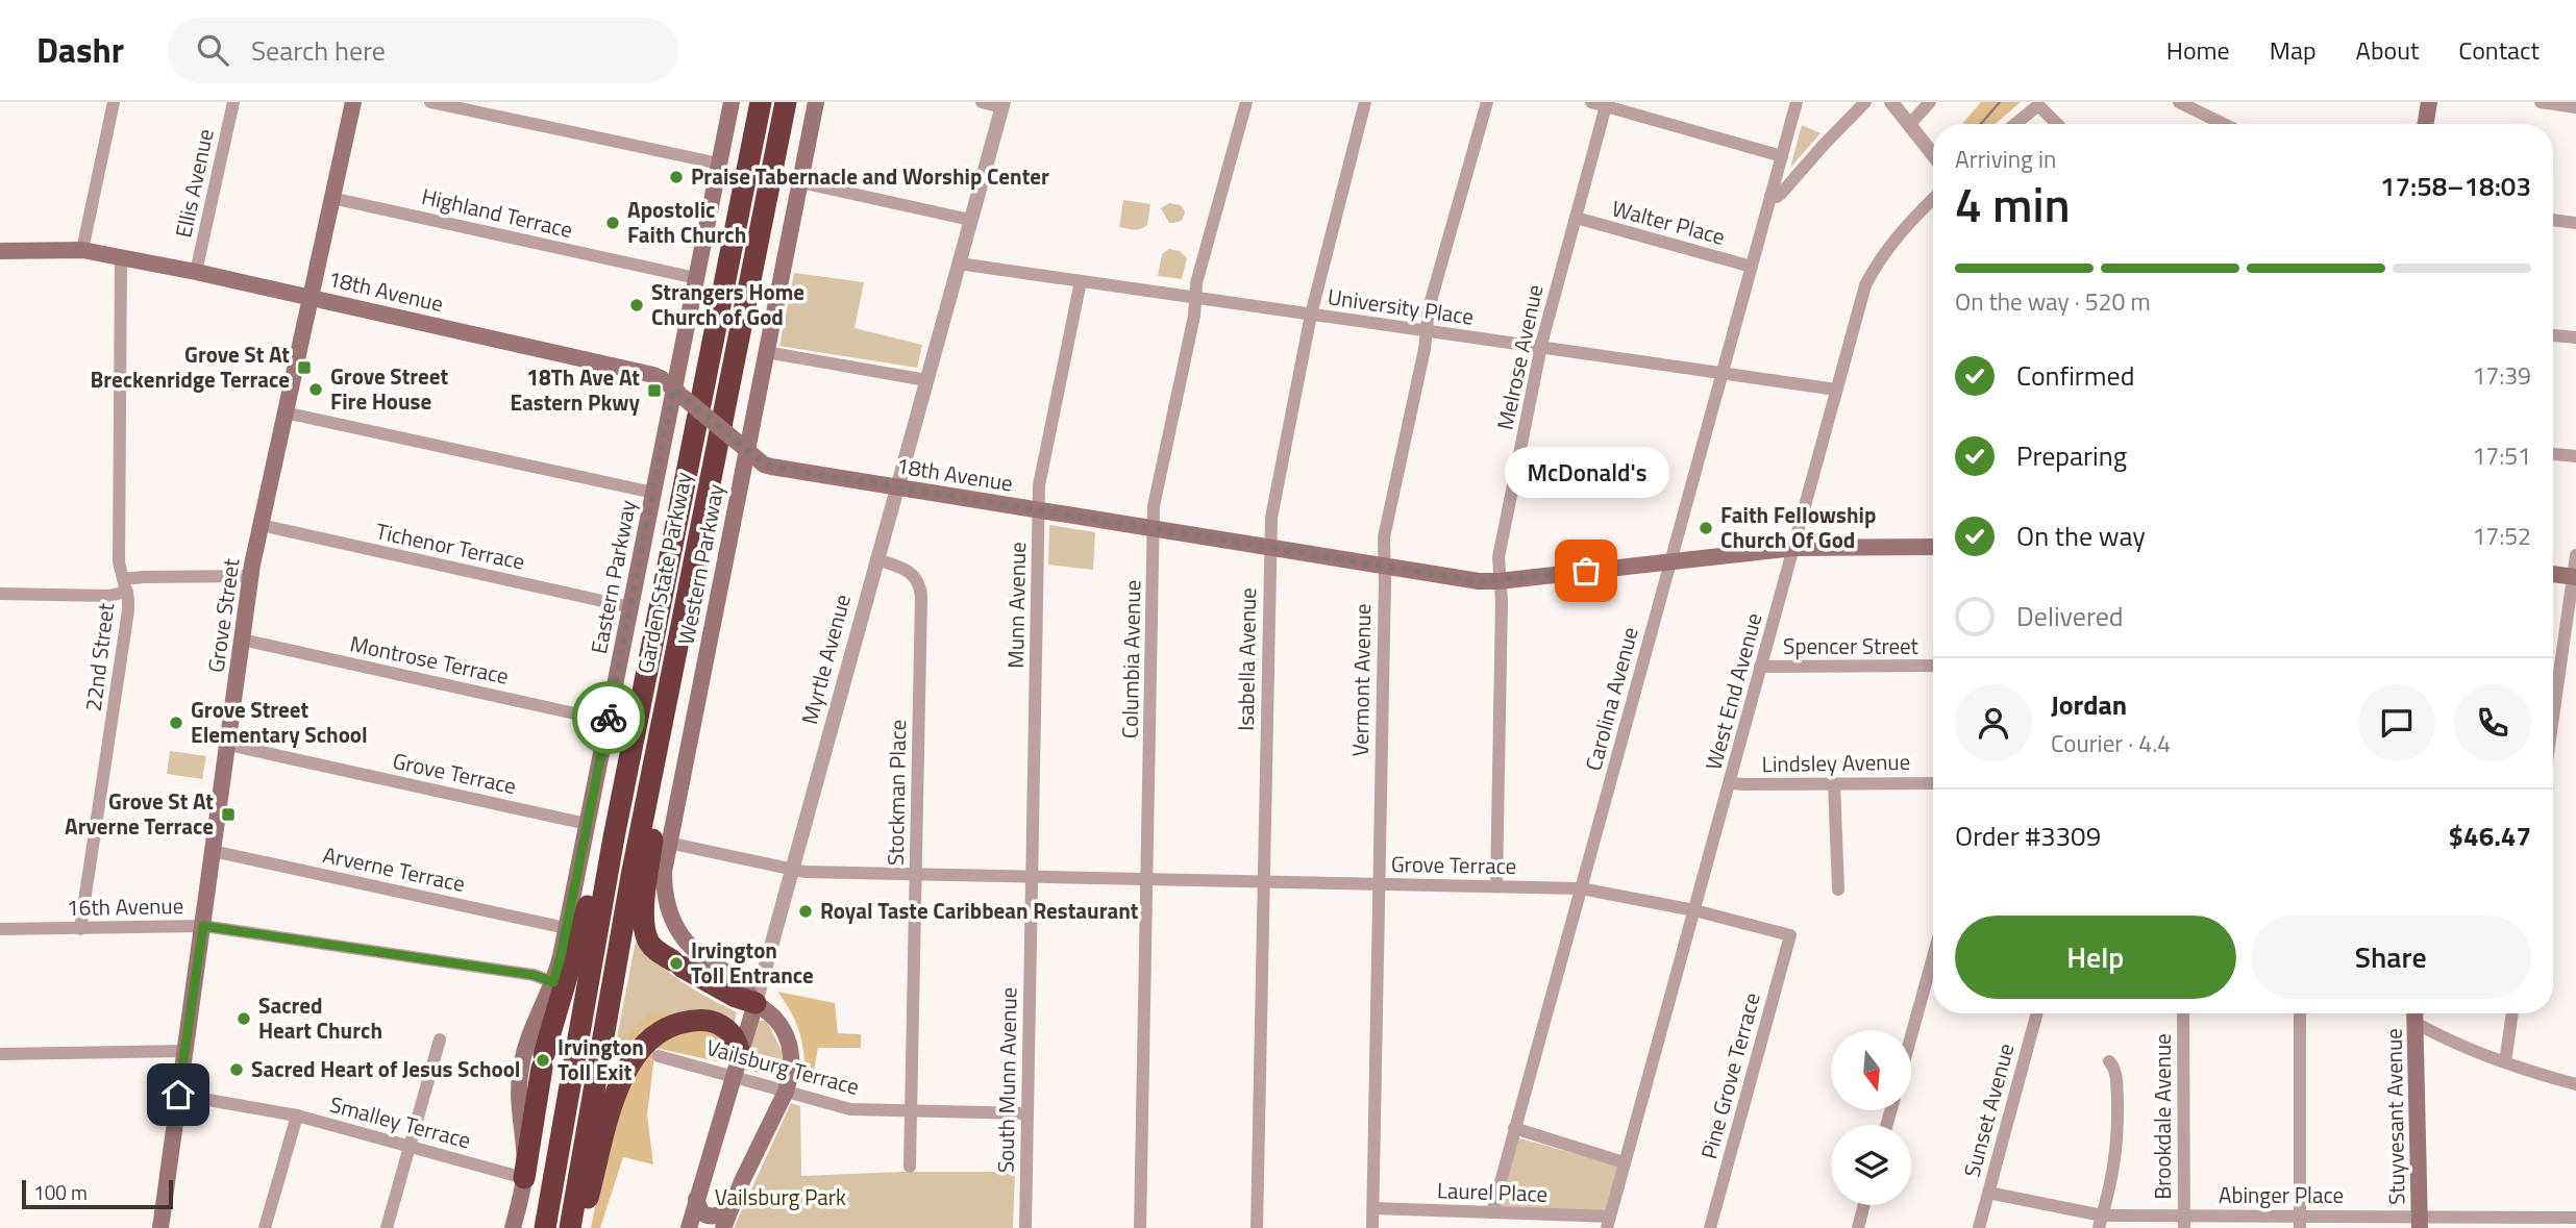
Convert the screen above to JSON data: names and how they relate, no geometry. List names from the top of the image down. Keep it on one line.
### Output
{"streets":{"highway":["Garden State Parkway"],"main road":["18th Avenue","Western Parkway","Eastern Parkway","Grove Street","Myrtle Avenue","Stuyvesant Avenue"],"street":["Ellis Avenue","Highland Terrace","Walter Place","University Place","Melrose Avenue","Tichenor Terrace","Munn Avenue","Spencer Street","22nd Street","Columbia Avenue","Isabella Avenue","Montrose Terrace","Vermont Avenue","West End Avenue","Carolina Avenue","Lindsley Avenue","Grove Terrace","Stockman Place","Arverne Terrace","16th Avenue","Vailsburg Terrace","Pine Grove Terrace","South Munn Avenue","Sunset Avenue","Brookdale Avenue","Smalley Terrace","Laurel Place","Abinger Place"]},"crossings":[["Ellis Avenue","18th Avenue"],["Highland Terrace","Eastern Parkway"],["Highland Terrace","Grove Street"],["Walter Place","Melrose Avenue"],["Walter Place","Carolina Avenue"],["18th Avenue","Melrose Avenue"],["18th Avenue","Western Parkway"],["18th Avenue","Eastern Parkway"],["18th Avenue","Munn Avenue"],["18th Avenue","Grove Street"],["18th Avenue","22nd Street"],["18th Avenue","Myrtle Avenue"],["18th Avenue","Columbia Avenue"],["18th Avenue","Isabella Avenue"],["18th Avenue","Vermont Avenue"],["18th Avenue","West End Avenue"],["18th Avenue","Carolina Avenue"],["University Place","Melrose Avenue"],["University Place","Munn Avenue"],["University Place","Myrtle Avenue"],["University Place","Columbia Avenue"],["University Place","Isabella Avenue"],["University Place","Vermont Avenue"],["University Place","West End Avenue"],["University Place","Carolina Avenue"],["Melrose Avenue","Grove Terrace"],["Tichenor Terrace","Eastern Parkway"],["Tichenor Terrace","Grove Street"],["Western Parkway","Myrtle Avenue"],["Western Parkway","Grove Terrace"],["Western Parkway","Vailsburg Terrace"],["Eastern Parkway","Montrose Terrace"],["Eastern Parkway","Grove Terrace"],["Eastern Parkway","Arverne Terrace"],["Eastern Parkway","16th Avenue"],["Eastern Parkway","Smalley Terrace"],["Munn Avenue","Grove Terrace"],["Munn Avenue","South Munn Avenue"],["Grove Street","Montrose Terrace"],["Grove Street","Grove Terrace"],["Grove Street","Arverne Terrace"],["Grove Street","16th Avenue"],["Grove Street","Smalley Terrace"],["Spencer Street","West End Avenue"],["22nd Street","16th Avenue"],["Myrtle Avenue","Grove Terrace"],["Myrtle Avenue","Stockman Place"],["Myrtle Avenue","Vailsburg Terrace"],["Columbia Avenue","Grove Terrace"],["Isabella Avenue","Grove Terrace"],["Vermont Avenue","Grove Terrace"],["Vermont Avenue","Laurel Place"],["West End Avenue","Lindsley Avenue"],["West End Avenue","Grove Terrace"],["West End Avenue","Laurel Place"],["Carolina Avenue","Grove Terrace"],["Carolina Avenue","Laurel Place"],["Grove Terrace","Stockman Place"],["Grove Terrace","Pine Grove Terrace"],["Stockman Place","Vailsburg Terrace"],["Vailsburg Terrace","South Munn Avenue"],["Sunset Avenue","Abinger Place"],["Brookdale Avenue","Abinger Place"],["Stuyvesant Avenue","Abinger Place"]],"parks":["Vailsburg Park"],"places":{"other":["Praise Tabernacle and Worship Center","Apostolic Faith Church","Strangers Home Church of God","Grove Street Fire House","Faith Fellowship Church Of God","McDonald's","Grove Street Elementary School","Royal Taste Caribbean Restaurant","Irvington Toll Entrance","Sacred Heart Church","Irvington Toll Exit","Sacred Heart of Jesus School"],"transit":["Grove St At Breckenridge Terrace","18Th Ave At Eastern Pkwy","Grove St At Arverne Terrace"]},"scale_bar":"100 m","north":"bottom","page":{"header":"Dashr","search":"Search here","nav":["Home","Map","About","Contact"],"heading":["4 min","Arriving in","17:58–18:03"],"panel":["Jordan","Courier · 4.4","Order #3309","$46.47"],"bar":"On the way · 520 m","list":[["Confirmed","17:39"],["Preparing","17:51"],["On the way","17:52"],"Delivered"],"bubble":"McDonald's","buttons":["Help","Share"],"scale":"100 m"}}
